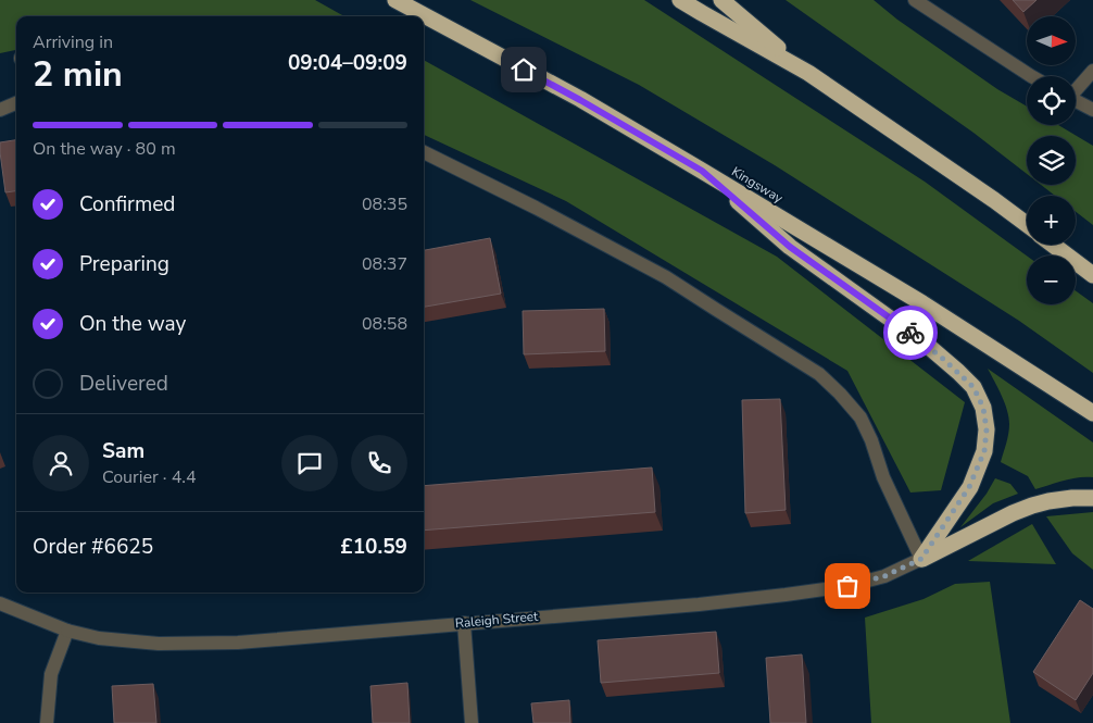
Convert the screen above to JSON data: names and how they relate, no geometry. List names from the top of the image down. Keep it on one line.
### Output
{"streets":{"highway":["Kingsway"],"street":["Raleigh Street"]},"north":"right","page":{"map_buttons":["+","−"],"heading":["2 min","Arriving in","09:04–09:09"],"panel":["Sam","Courier · 4.4","Order #6625","£10.59"],"bar":"On the way · 80 m","list":[["Confirmed","08:35"],["Preparing","08:37"],["On the way","08:58"],"Delivered"]}}
